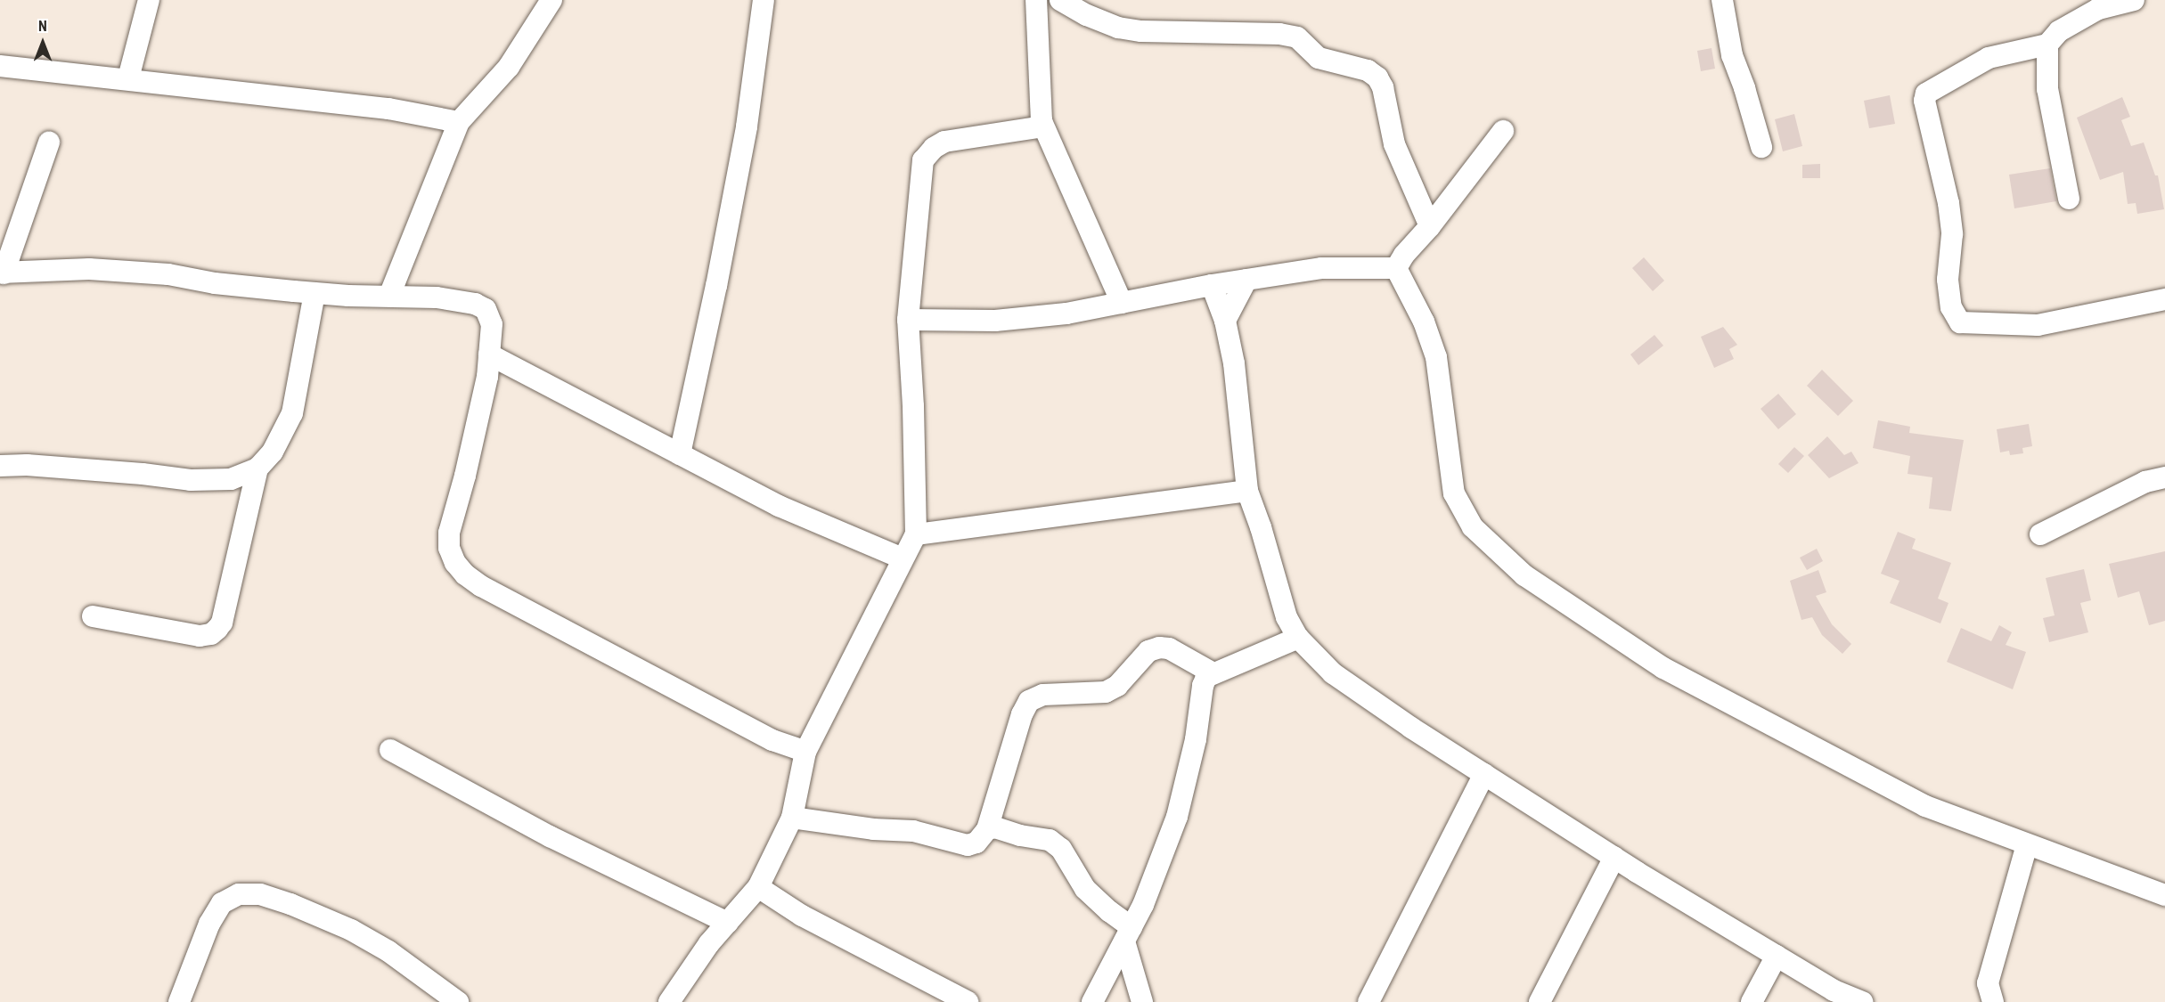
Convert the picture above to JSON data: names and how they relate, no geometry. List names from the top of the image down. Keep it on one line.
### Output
{"north":"top"}
